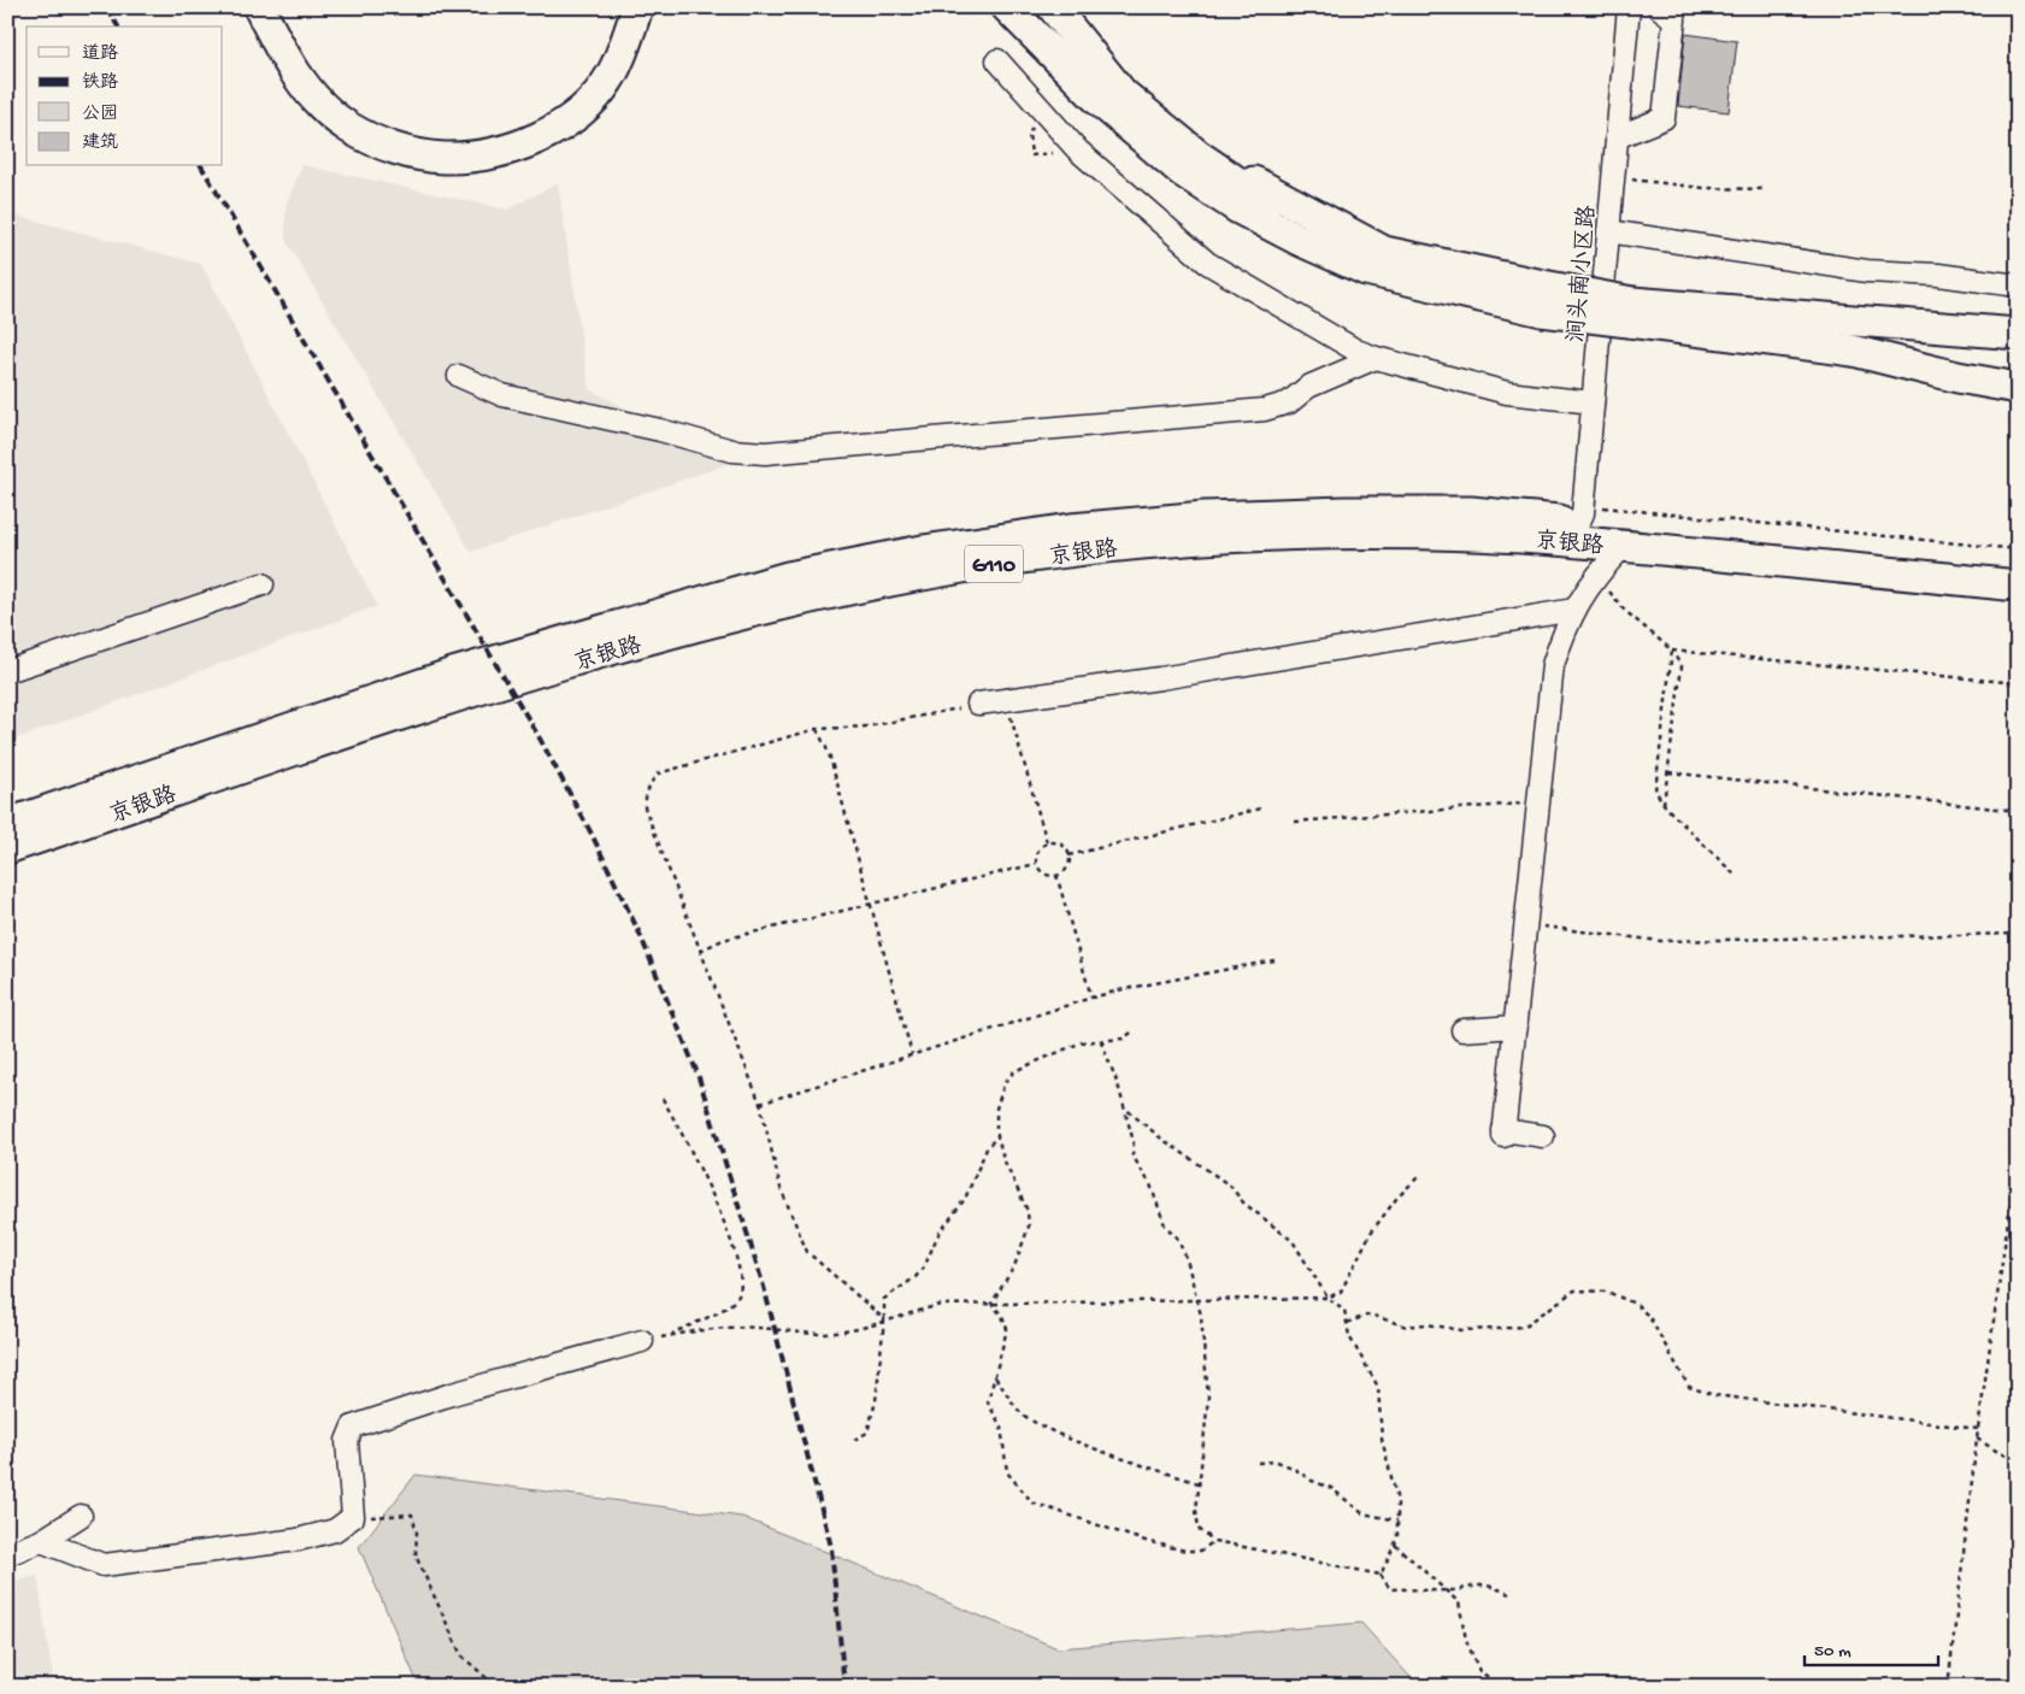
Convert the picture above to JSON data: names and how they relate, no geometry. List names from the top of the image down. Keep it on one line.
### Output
{"streets":{"highway":["京银路","G110"],"street":["涧头南小区路"]},"crossings":[["涧头南小区路","京银路"]],"legend":["道路","铁路","公园","建筑"],"scale_bar":"50 m"}
